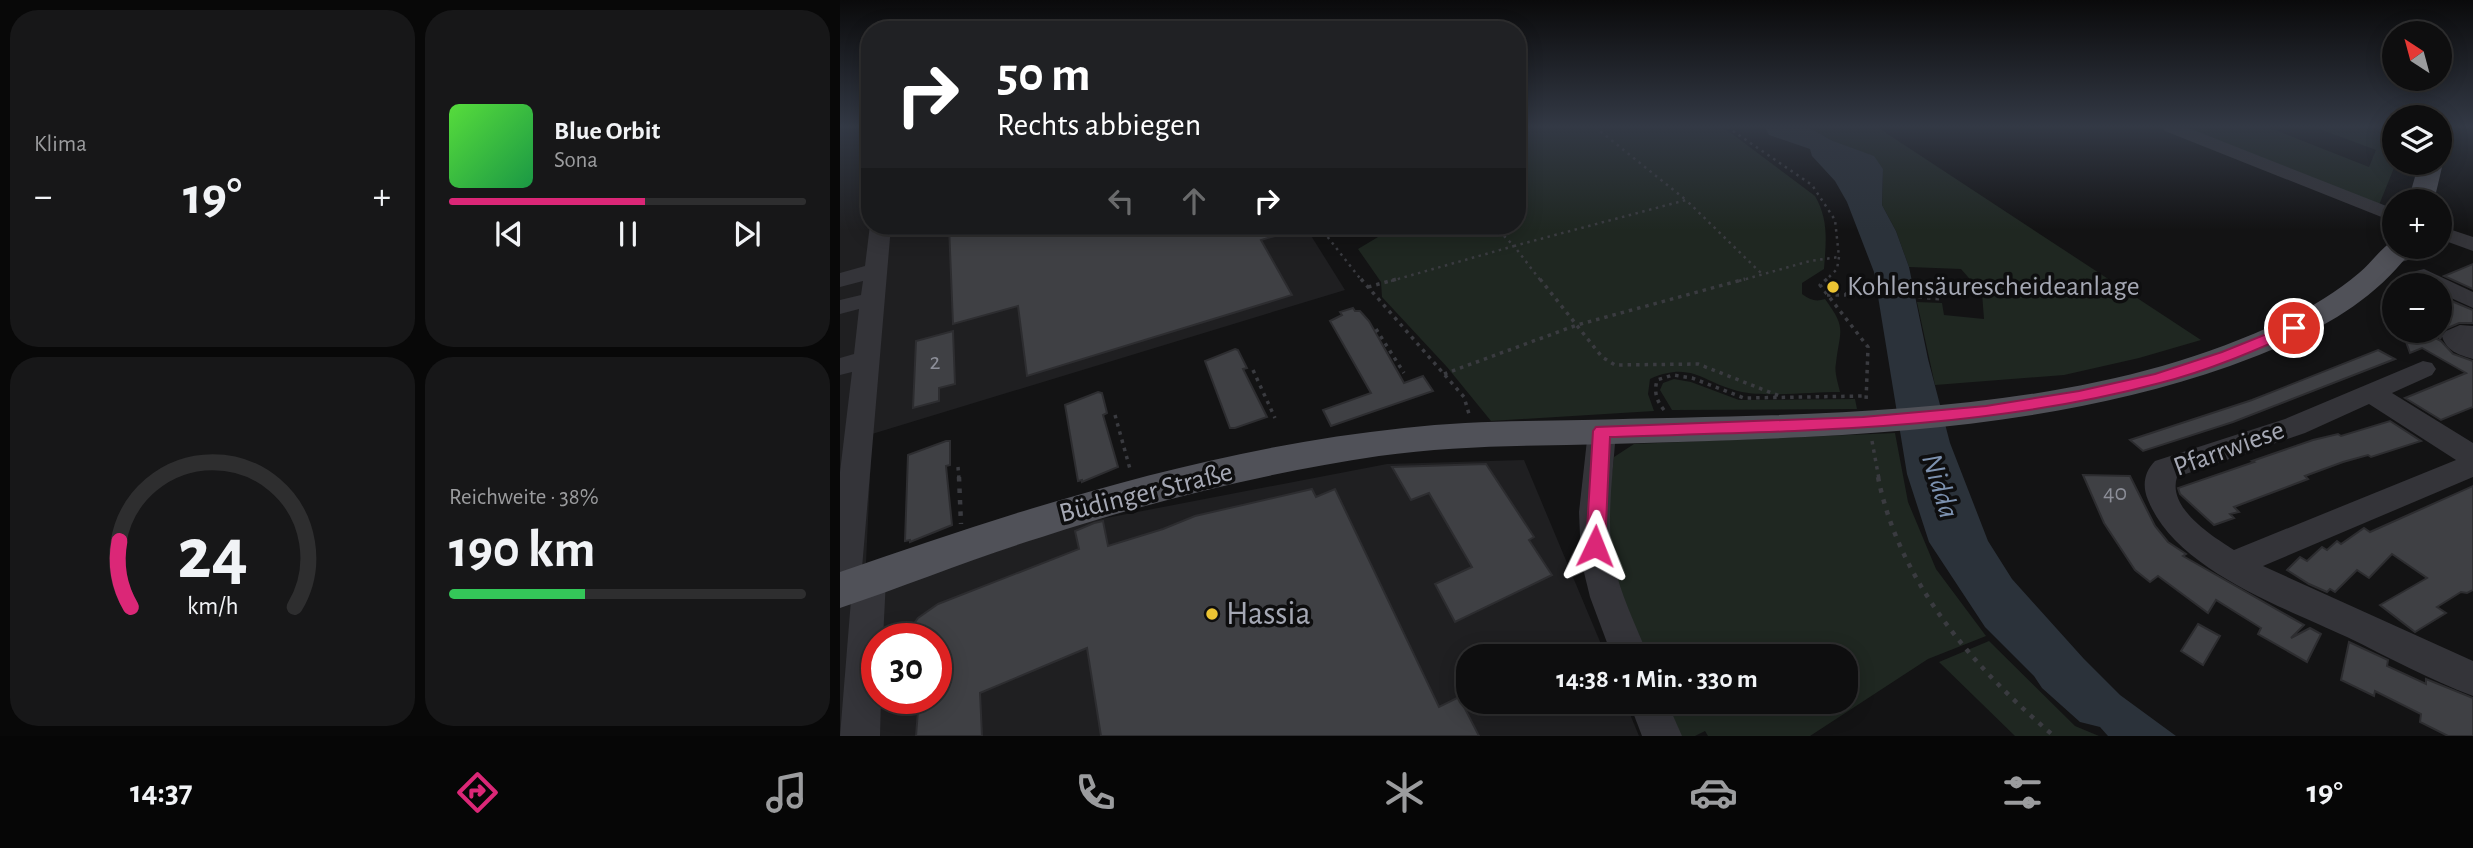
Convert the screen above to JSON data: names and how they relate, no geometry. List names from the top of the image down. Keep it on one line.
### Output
{"streets":{"main road":["Büdinger Straße"],"street":["Pfarrwiese"]},"water":["Nidda"],"places":["Kohlensäurescheideanlage","Hassia"],"house_numbers":["2","40"],"north":"top left","page":{"tile":["Klima",["Reichweite · 38%","190 km"]],"map_buttons":["+","−"],"turn":["50 m","Rechts abbiegen"],"song":["Blue Orbit","Sona"],"heat":["−","19°","+"],"limit":"30","trip":"14:38 · 1 Min. · 330 m","tabs":["14:37","19°"],"gauge":["24","km/h"]}}
